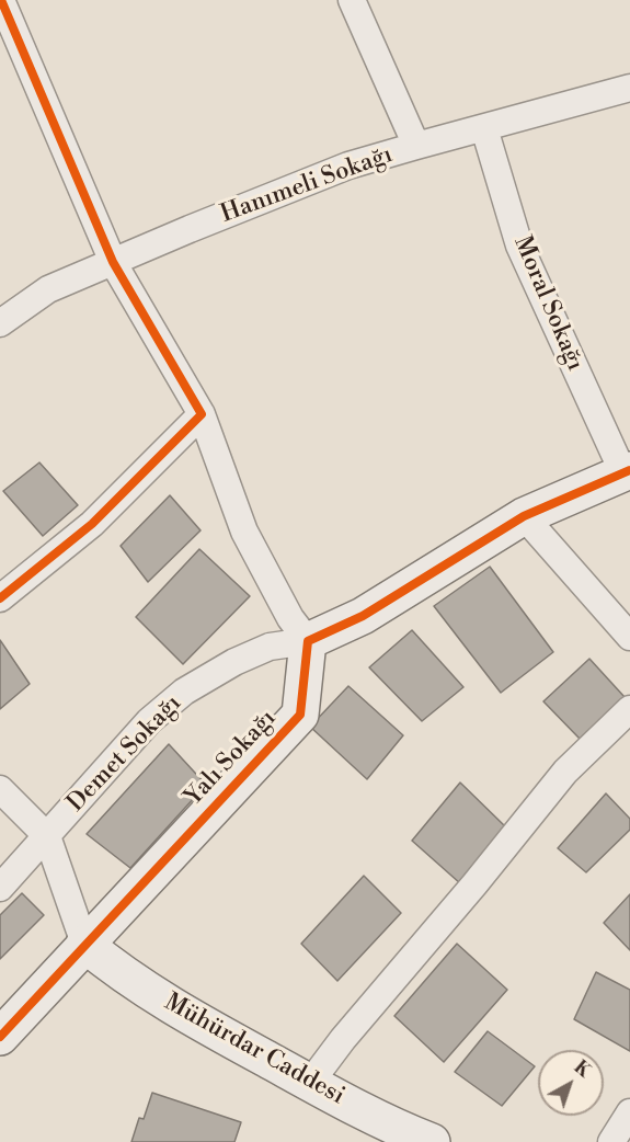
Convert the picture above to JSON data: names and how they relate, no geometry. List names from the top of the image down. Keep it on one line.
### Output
{"streets":{"street":["Hanımeli Sokağı","Moral Sokağı","Demet Sokağı","Yalı Sokağı","Mühürdar Caddesi"]},"crossings":[["Hanımeli Sokağı","Moral Sokağı"],["Demet Sokağı","Yalı Sokağı"],["Yalı Sokağı","Mühürdar Caddesi"]],"north":"top right"}
